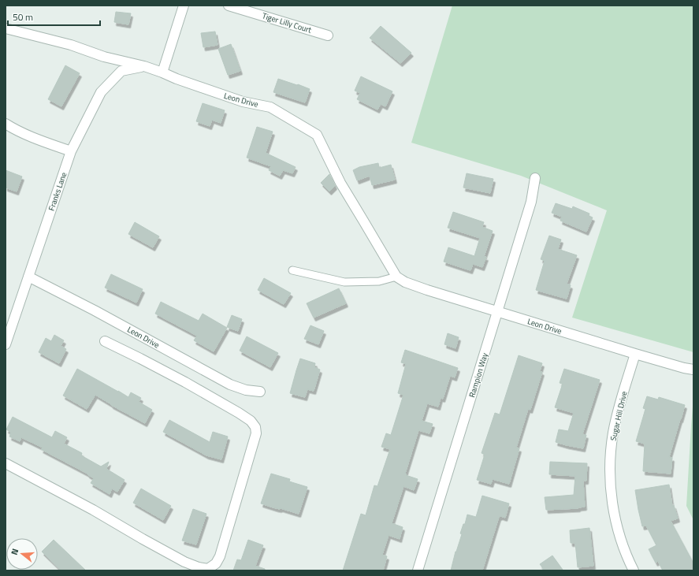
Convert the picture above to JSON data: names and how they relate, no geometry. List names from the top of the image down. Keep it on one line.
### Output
{"streets":{"street":["Tiger Lilly Court","Leon Drive","Franks Lane","Rampion Way","Sugar Hill Drive"]},"crossings":[["Leon Drive","Franks Lane"],["Leon Drive","Rampion Way"],["Leon Drive","Sugar Hill Drive"]],"scale_bar":"50 m","north":"left"}
